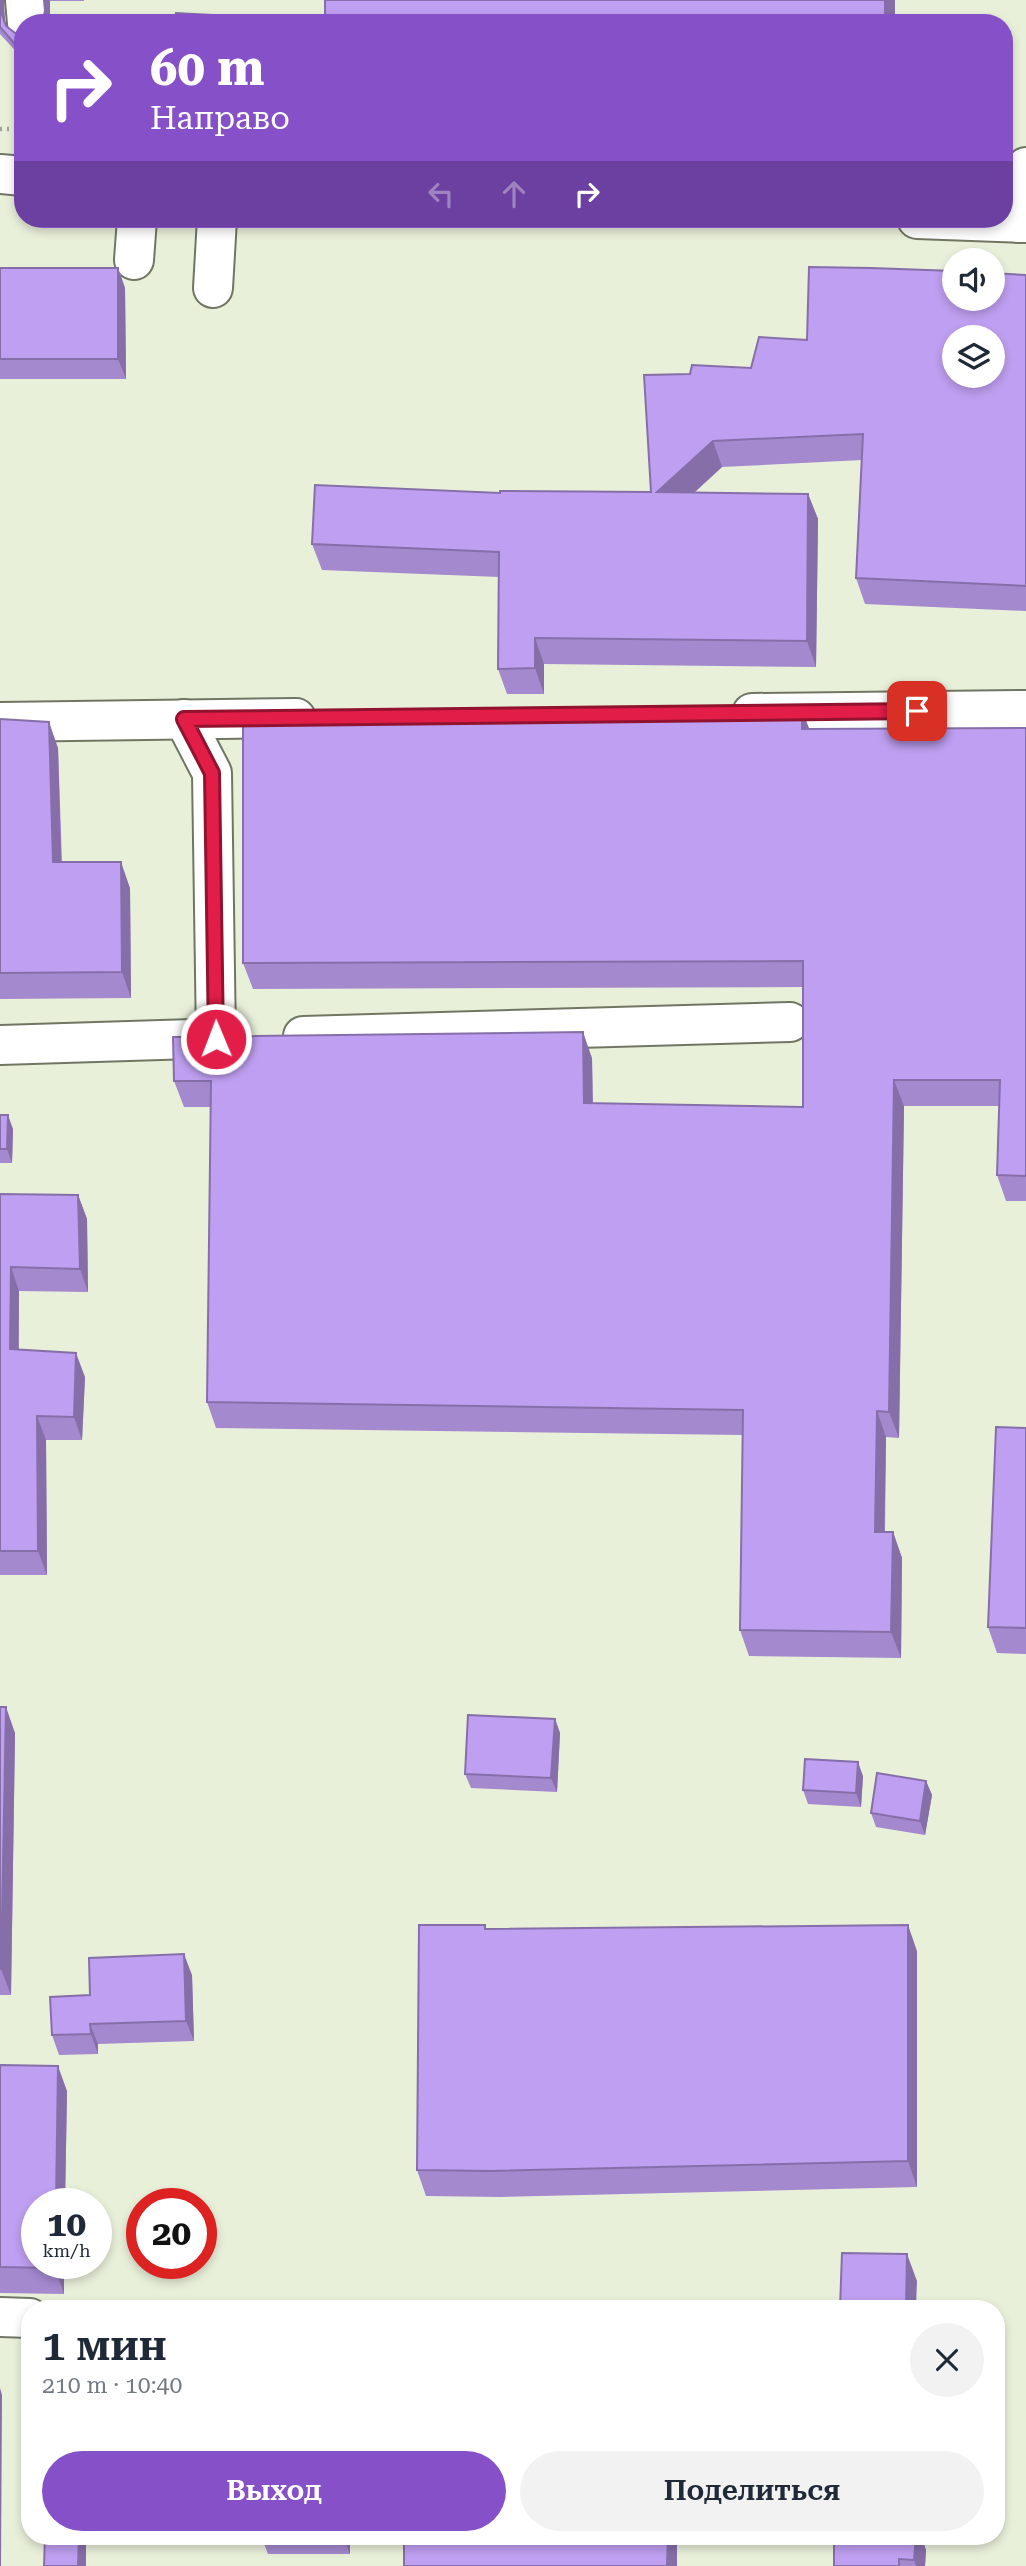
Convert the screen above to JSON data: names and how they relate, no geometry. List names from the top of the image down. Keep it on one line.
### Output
{"page":{"turn":["60 m","Направо"],"speed":"10 km/h","limit":"20","heading":["1 мин","210 m · 10:40"],"buttons":["Выход","Поделиться"]}}
